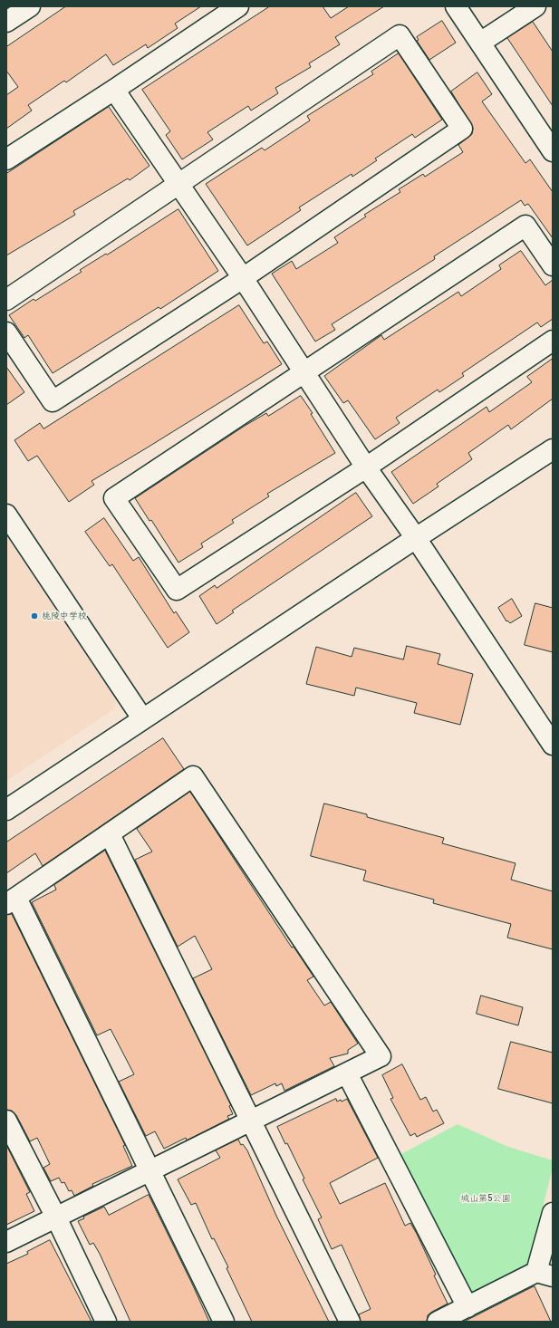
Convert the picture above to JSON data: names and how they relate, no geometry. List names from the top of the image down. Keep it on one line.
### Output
{"parks":["城山第5公園"],"places":["桃陵中学校"]}
